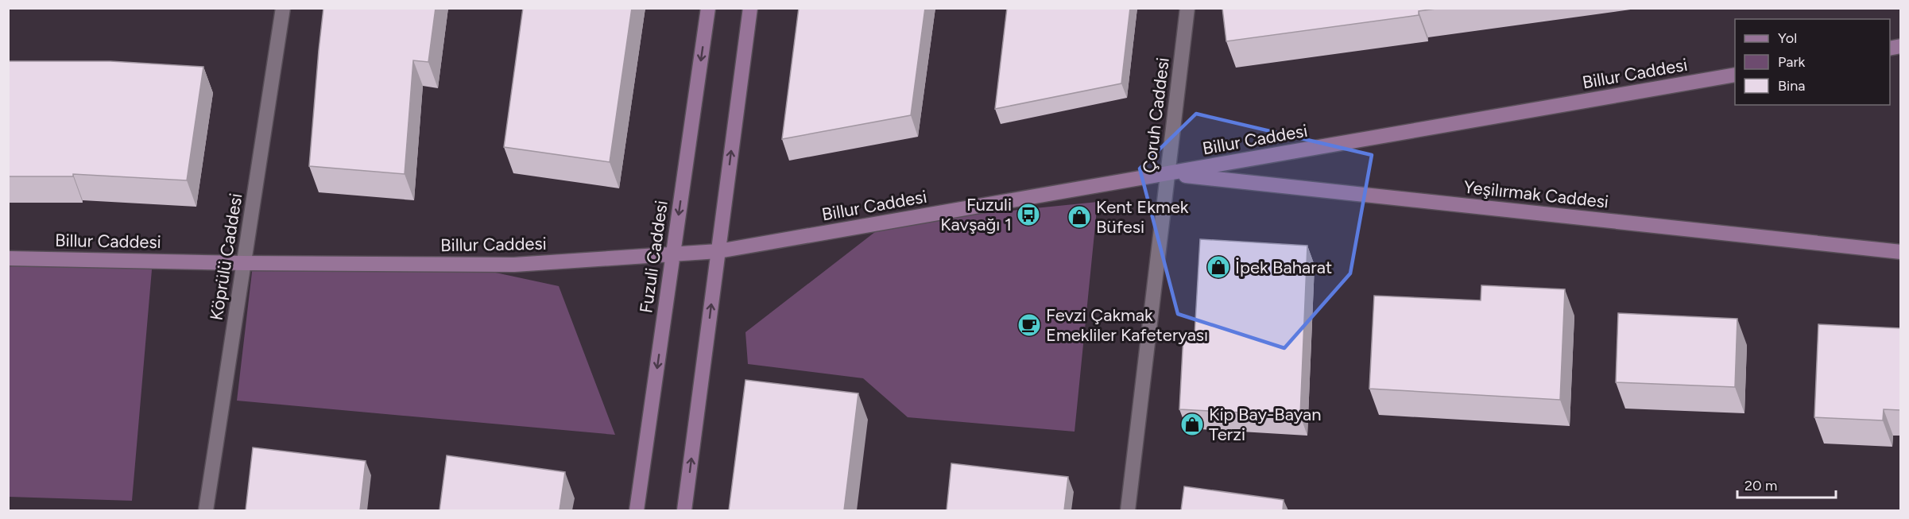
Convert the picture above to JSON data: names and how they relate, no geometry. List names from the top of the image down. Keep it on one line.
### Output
{"streets":{"street":["Billur Caddesi","Çoruh Caddesi","Yeşilırmak Caddesi","Köprülü Caddesi","Fuzuli Caddesi"]},"crossings":[["Billur Caddesi","Çoruh Caddesi"],["Billur Caddesi","Yeşilırmak Caddesi"],["Billur Caddesi","Köprülü Caddesi"],["Billur Caddesi","Fuzuli Caddesi"],["Çoruh Caddesi","Yeşilırmak Caddesi"]],"places":{"bus stop":["Fuzuli Kavşağı 1"],"shop":["Kent Ekmek Büfesi","İpek Baharat","Kip Bay-Bayan Terzi"],"cafe":["Fevzi Çakmak Emekliler Kafeteryası"]},"legend":["Yol","Park","Bina"],"scale_bar":"20 m"}
